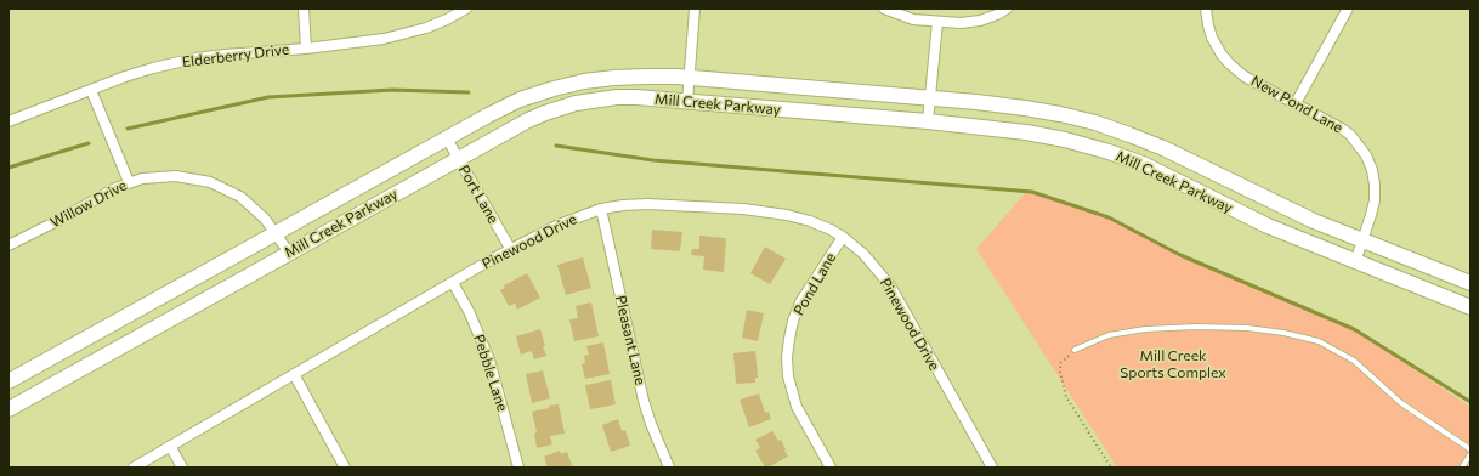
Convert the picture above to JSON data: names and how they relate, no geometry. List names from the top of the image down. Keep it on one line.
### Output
{"streets":{"main road":["Mill Creek Parkway"],"street":["Elderberry Drive","New Pond Lane","Port Lane","Willow Drive","Pinewood Drive","Pond Lane","Pleasant Lane","Pebble Lane"]},"crossings":[["Mill Creek Parkway","New Pond Lane"],["Mill Creek Parkway","Port Lane"],["Mill Creek Parkway","Willow Drive"],["Port Lane","Pinewood Drive"],["Pinewood Drive","Pond Lane"],["Pinewood Drive","Pleasant Lane"],["Pinewood Drive","Pebble Lane"]],"parks":["Mill Creek Sports Complex"]}
